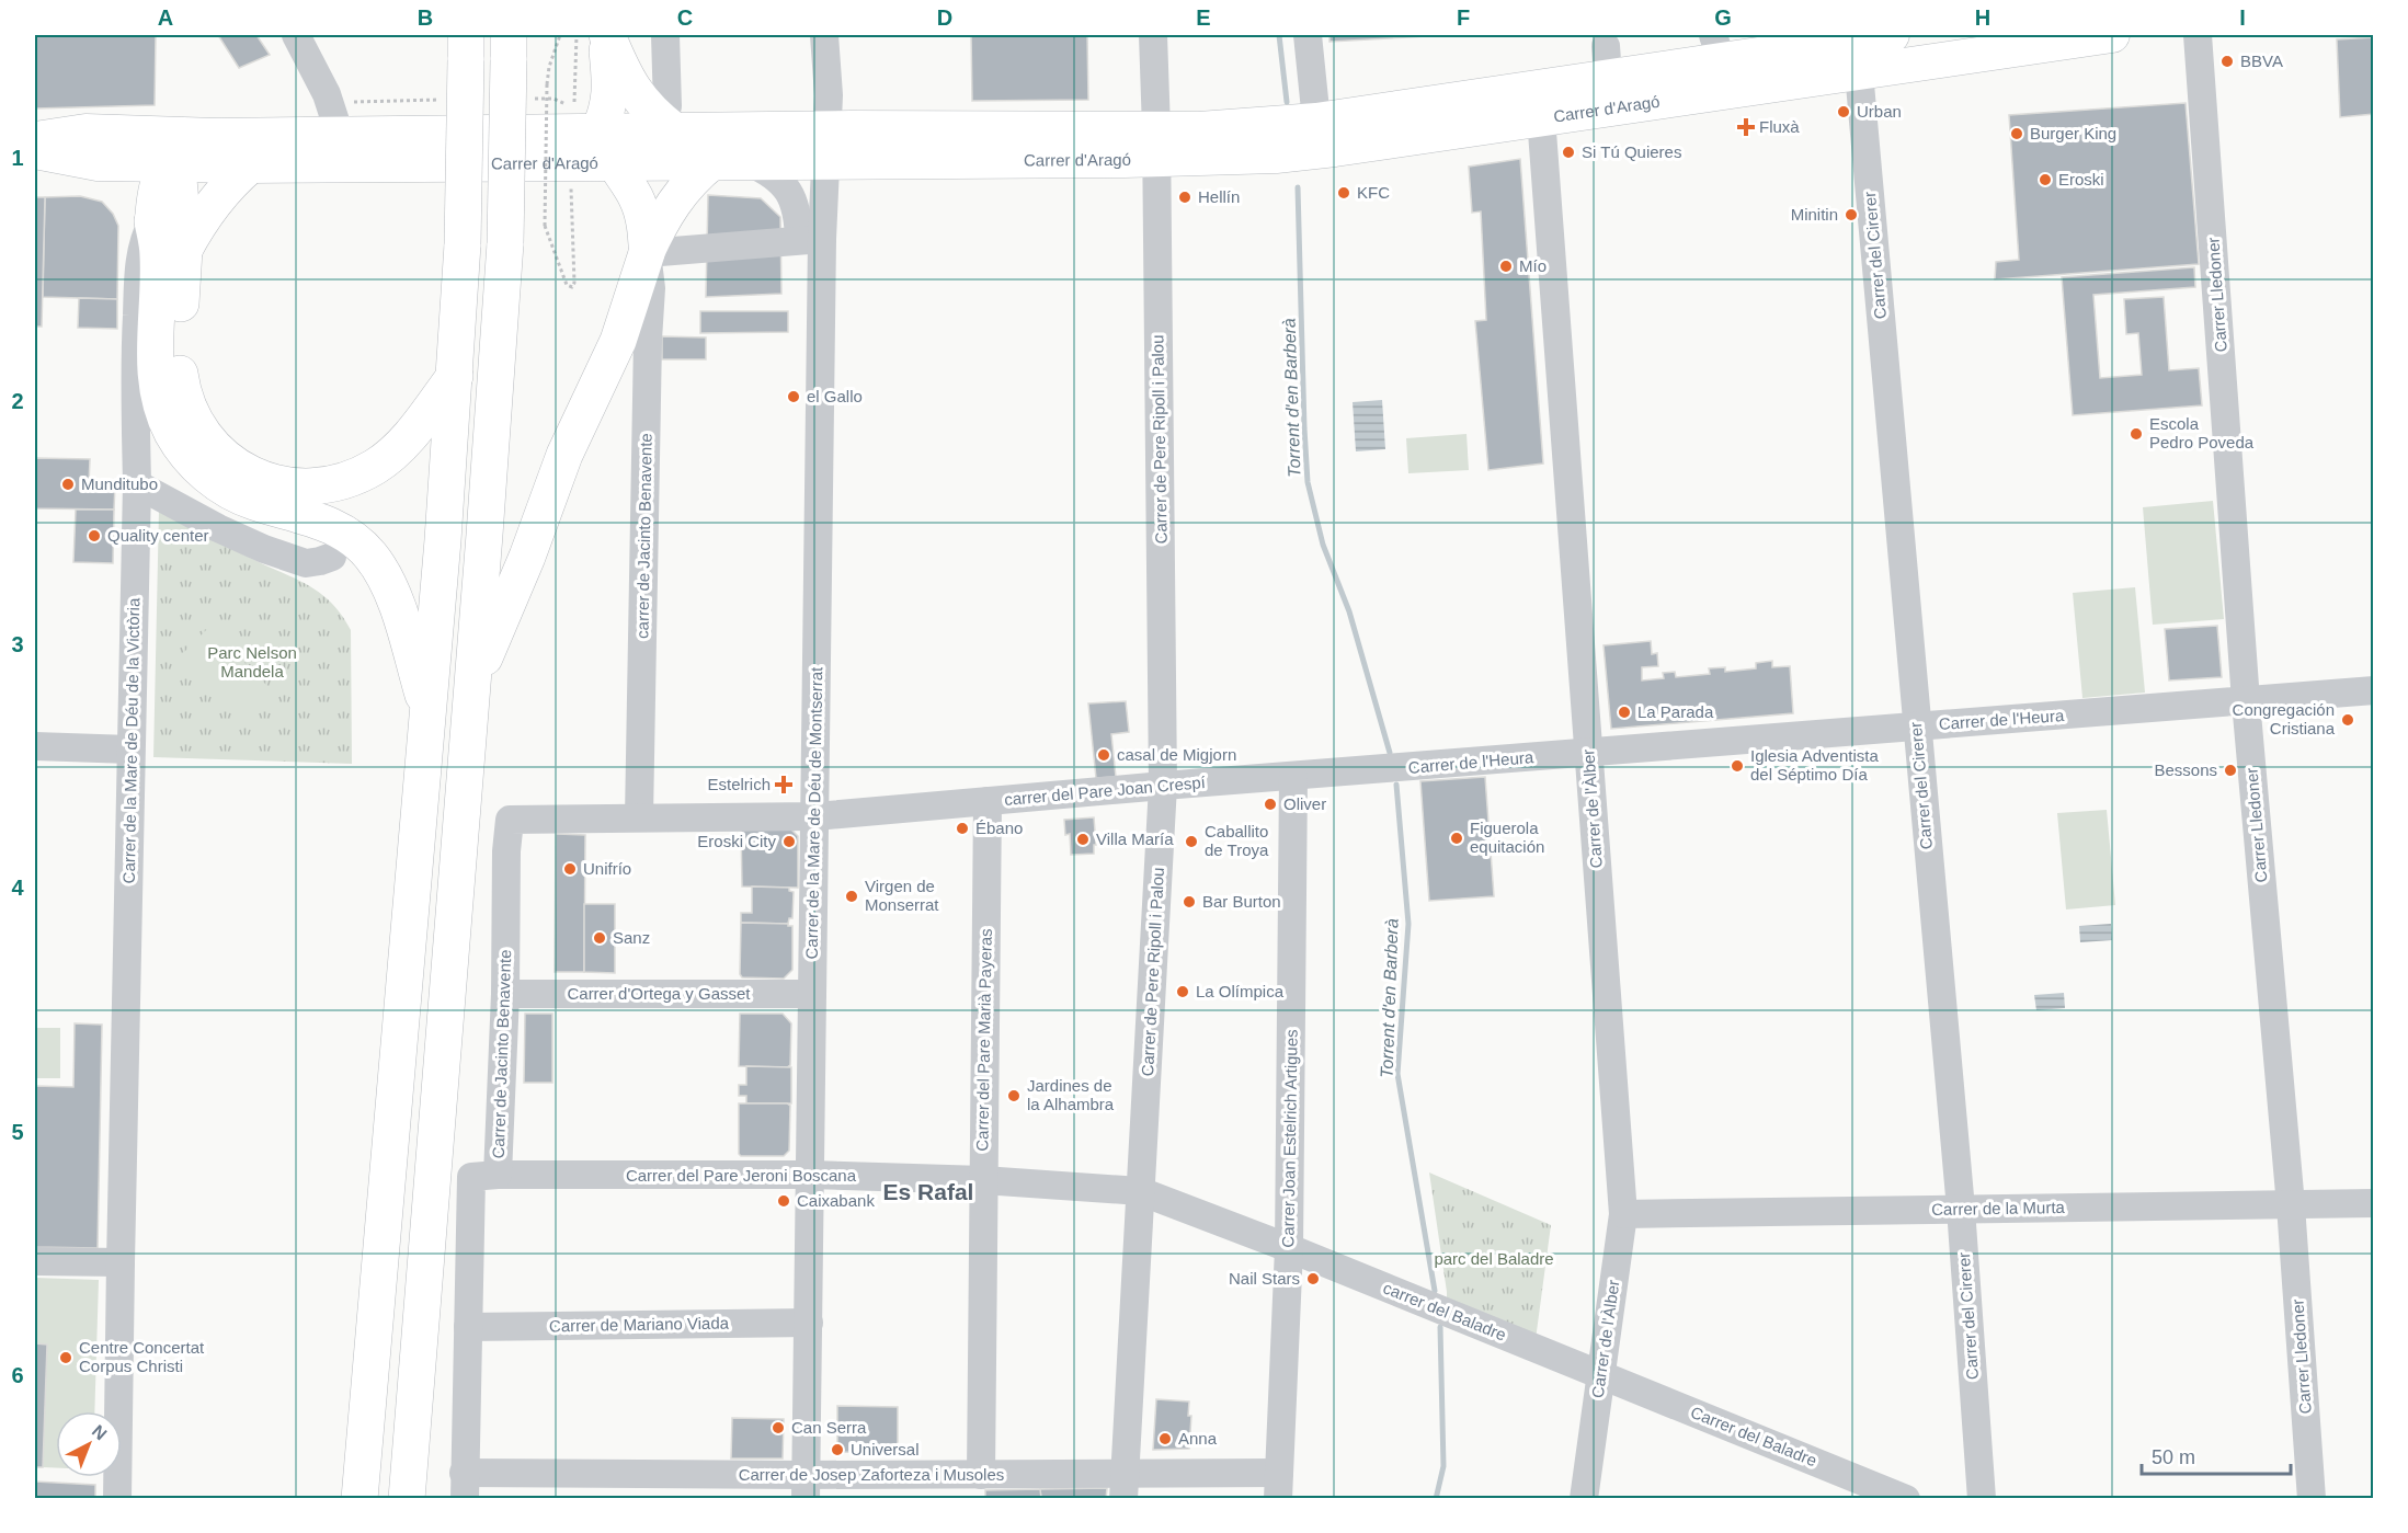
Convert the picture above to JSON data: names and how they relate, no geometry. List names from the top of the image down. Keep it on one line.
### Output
{"streets":{"main road":["Carrer d'Aragó"],"street":["Carrer del Cirerer","Carrer Lledoner","Carrer de Pere Ripoll i Palou","carrer de Jacinto Benavente","Carrer de l'Heura","Carrer de la Mare de Déu de la Victòria","carrer del Pare Joan Crespí","Carrer de l'Àlber","Carrer de la Mare de Déu de Montserrat","Carrer d'Ortega y Gasset","Carrer del Pare Marià Payeras","Carrer de Jacinto Benavente","Carrer Joan Estelrich Artigues","Carrer del Pare Jeroni Boscana","Carrer de la Murta","carrer del Baladre","Carrer de Mariano Viada","Carrer del Baladre","Carrer de Josep Zaforteza i Musoles"]},"crossings":[["Carrer d'Aragó","Carrer del Cirerer"],["Carrer d'Aragó","Carrer de Pere Ripoll i Palou"],["Carrer d'Aragó","Carrer de la Mare de Déu de la Victòria"],["Carrer d'Aragó","Carrer de l'Àlber"],["Carrer d'Aragó","Carrer de la Mare de Déu de Montserrat"],["Carrer del Cirerer","Carrer de l'Heura"],["Carrer del Cirerer","Carrer de la Murta"],["Carrer Lledoner","Carrer de l'Heura"],["Carrer Lledoner","Carrer de la Murta"],["Carrer de Pere Ripoll i Palou","carrer del Pare Joan Crespí"],["Carrer de Pere Ripoll i Palou","Carrer del Pare Jeroni Boscana"],["Carrer de Pere Ripoll i Palou","Carrer de Josep Zaforteza i Musoles"],["carrer de Jacinto Benavente","Carrer de Jacinto Benavente"],["Carrer de l'Heura","carrer del Pare Joan Crespí"],["Carrer de l'Heura","Carrer de l'Àlber"],["carrer del Pare Joan Crespí","Carrer de la Mare de Déu de Montserrat"],["carrer del Pare Joan Crespí","Carrer del Pare Marià Payeras"],["carrer del Pare Joan Crespí","Carrer Joan Estelrich Artigues"],["Carrer de l'Àlber","Carrer de la Murta"],["Carrer de l'Àlber","carrer del Baladre"],["Carrer de l'Àlber","Carrer del Baladre"],["Carrer de la Mare de Déu de Montserrat","Carrer d'Ortega y Gasset"],["Carrer de la Mare de Déu de Montserrat","Carrer del Pare Jeroni Boscana"],["Carrer de la Mare de Déu de Montserrat","Carrer de Mariano Viada"],["Carrer de la Mare de Déu de Montserrat","Carrer de Josep Zaforteza i Musoles"],["Carrer d'Ortega y Gasset","Carrer de Jacinto Benavente"],["Carrer del Pare Marià Payeras","Carrer del Pare Jeroni Boscana"],["Carrer del Pare Marià Payeras","Carrer de Josep Zaforteza i Musoles"],["Carrer de Jacinto Benavente","Carrer del Pare Jeroni Boscana"],["Carrer de Jacinto Benavente","Carrer de Mariano Viada"],["Carrer de Jacinto Benavente","Carrer de Josep Zaforteza i Musoles"],["Carrer Joan Estelrich Artigues","Carrer del Pare Jeroni Boscana"],["Carrer Joan Estelrich Artigues","carrer del Baladre"],["Carrer Joan Estelrich Artigues","Carrer de Josep Zaforteza i Musoles"],["Carrer del Pare Jeroni Boscana","carrer del Baladre"],["carrer del Baladre","Carrer del Baladre"]],"districts":["Es Rafal"],"water":["Torrent d'en Barberà"],"parks":["Parc Nelson Mandela","parc del Baladre"],"places":{"other":["BBVA","Urban","Burger King","Si Tú Quieres","Eroski","KFC","Hellín","Minitin","Mío","el Gallo","Escola Pedro Poveda","Munditubo","Quality center","La Parada","Congregación Cristiana","casal de Migjorn","Iglesia Adventista del Séptimo Día","Bessons","Oliver","Ébano","Figuerola equitación","Villa María","Eroski City","Caballito de Troya","Unifrío","Virgen de Monserrat","Bar Burton","Sanz","La Olímpica","Jardines de la Alhambra","Caixabank","Nail Stars","Centre Concertat Corpus Christi","Can Serra","Anna","Universal"],"health":["Fluxà","Estelrich"]},"scale_bar":"50 m","north":"top right","grid":{"columns":["A","B","C","D","E","F","G","H","I"],"rows":["1","2","3","4","5","6"]}}
